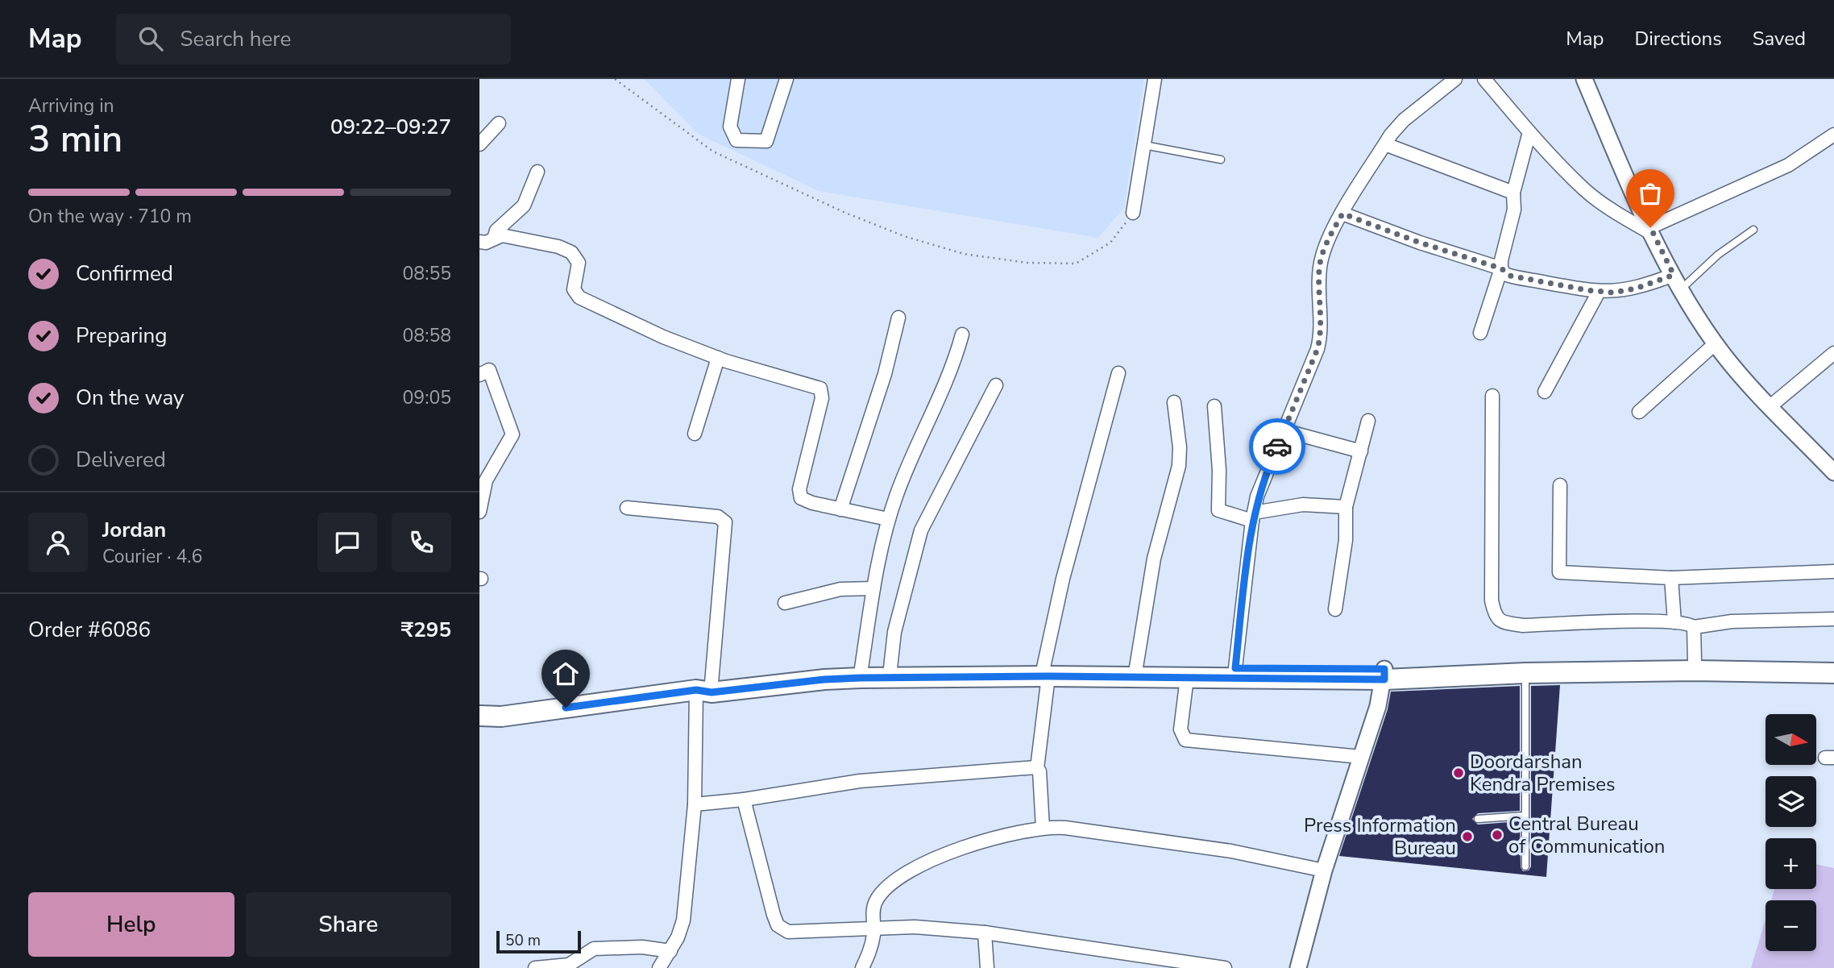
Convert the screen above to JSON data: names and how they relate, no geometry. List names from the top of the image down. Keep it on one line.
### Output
{"places":["Doordarshan Kendra Premises","Central Bureau of Communication","Press Information Bureau"],"scale_bar":"50 m","north":"right","page":{"header":"Map","search":"Search here","nav":["Map","Directions","Saved"],"heading":["3 min","Arriving in","09:22–09:27"],"panel":["Jordan","Courier · 4.6","Order #6086","₹295"],"bar":"On the way · 710 m","list":[["Confirmed","08:55"],["Preparing","08:58"],["On the way","09:05"],"Delivered"],"map_buttons":["+","−"],"buttons":["Help","Share"],"scale":"50 m"}}
